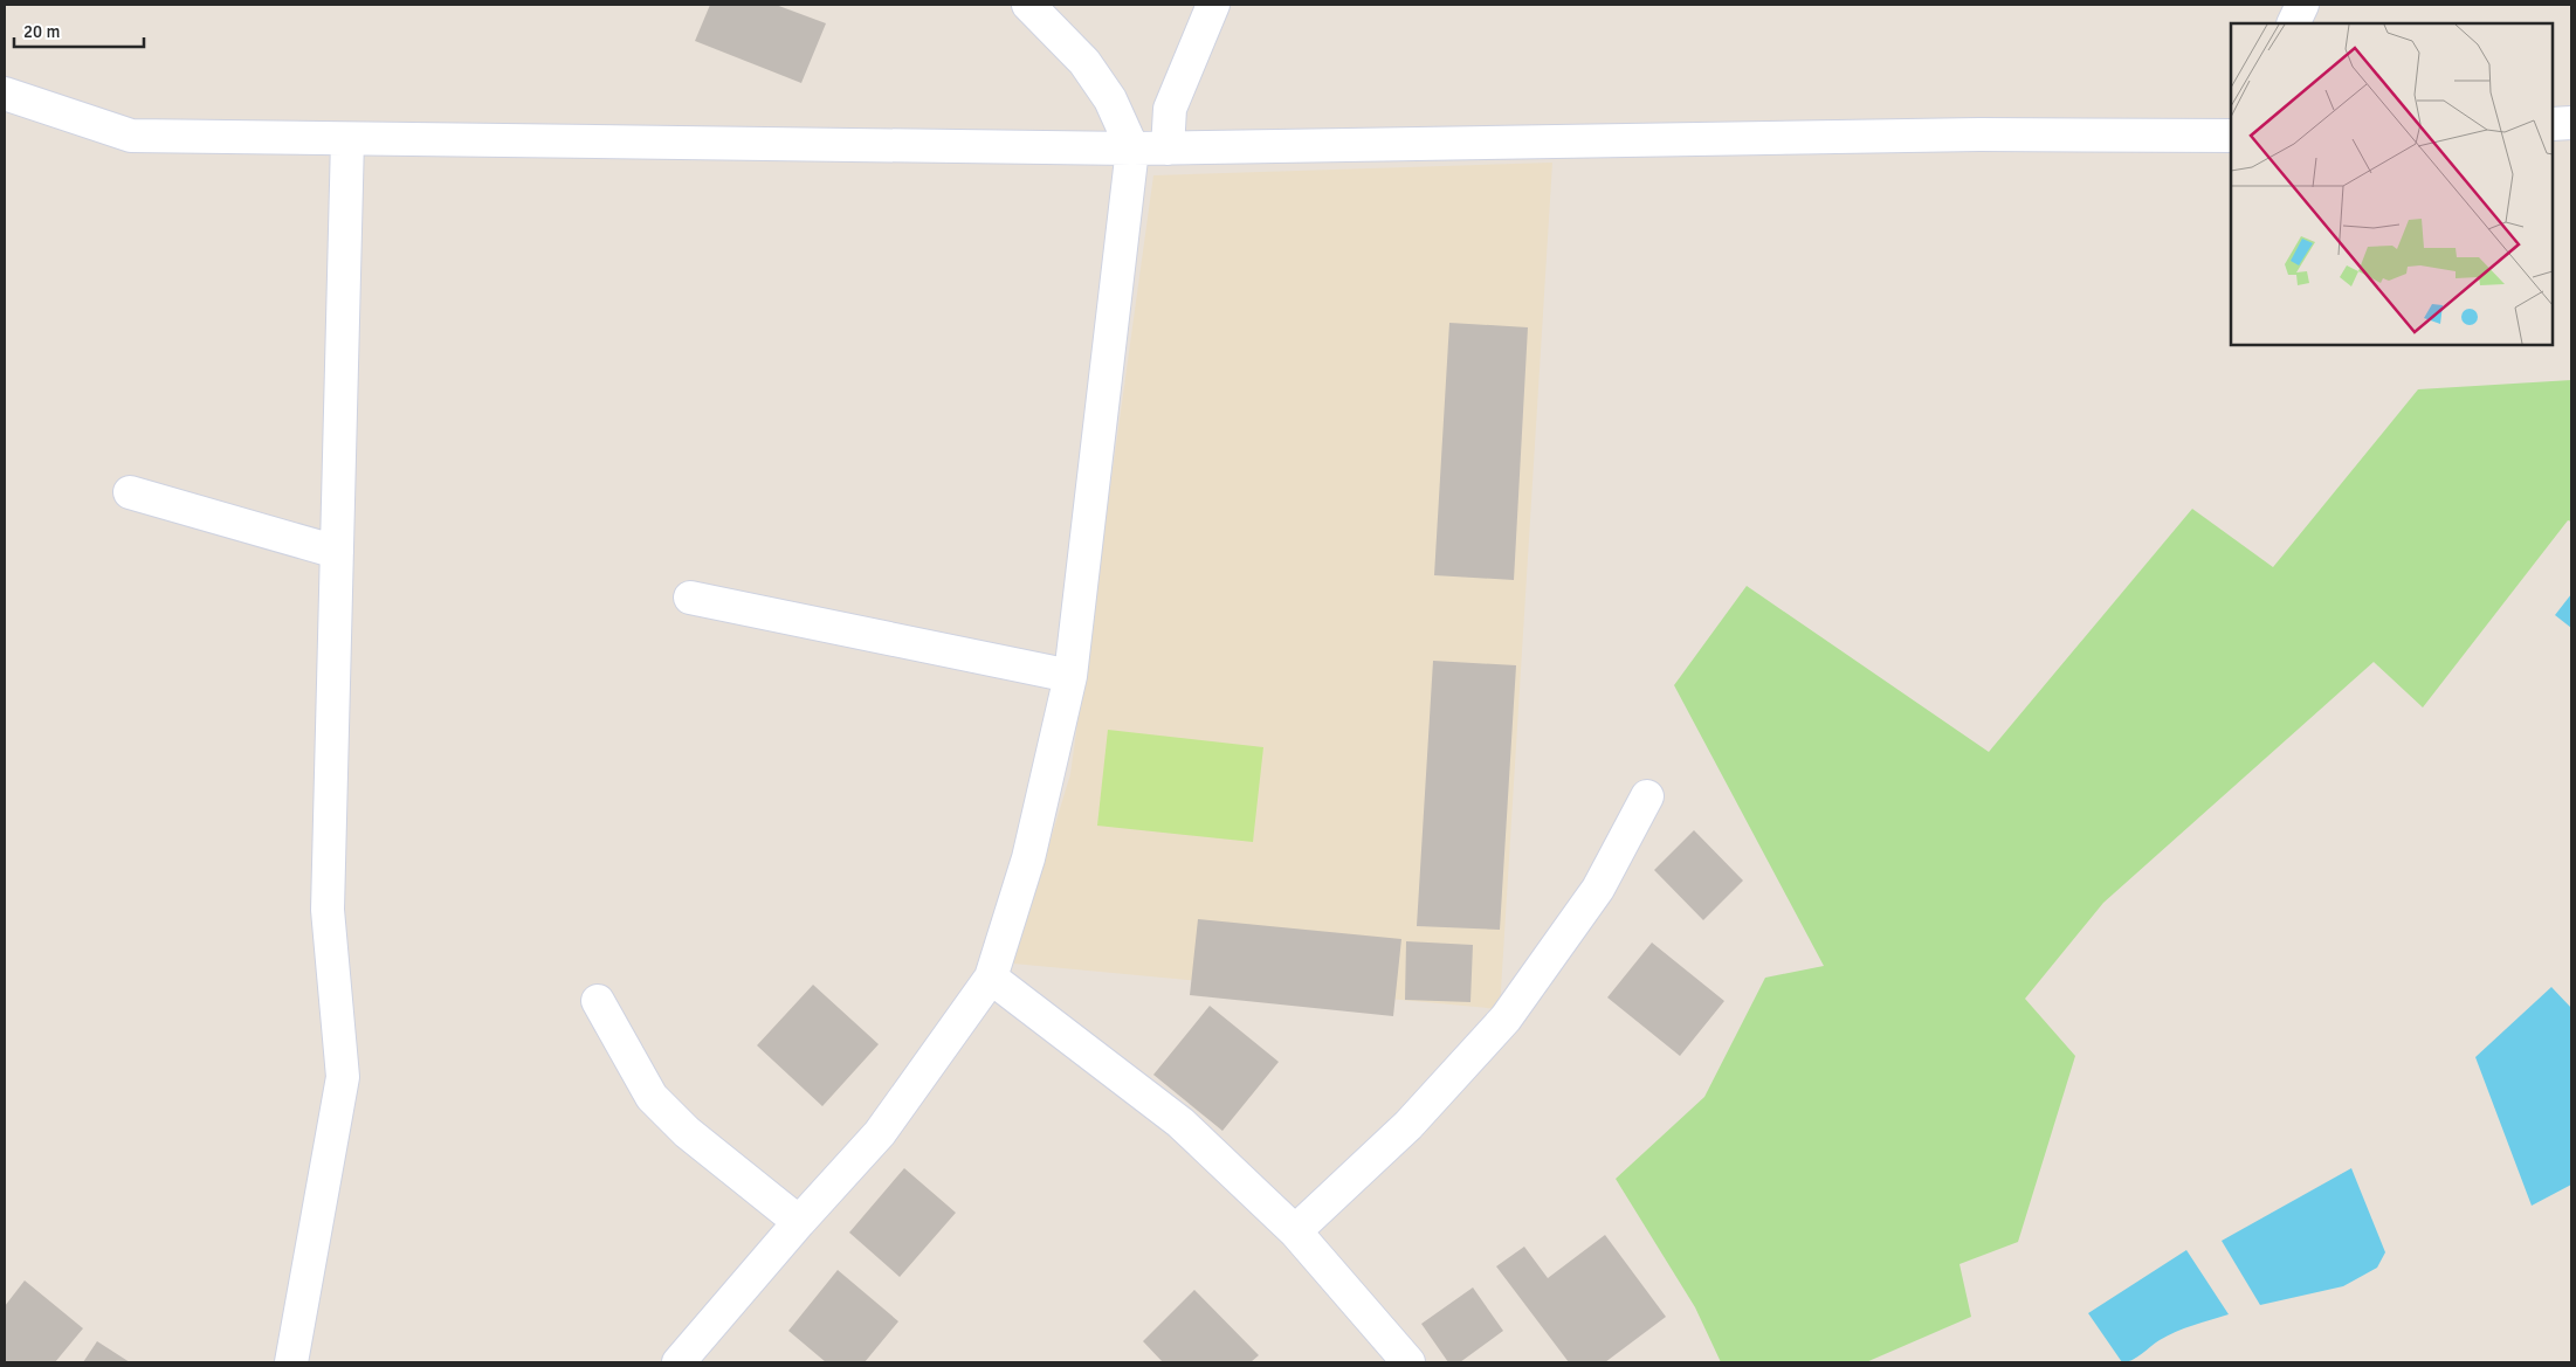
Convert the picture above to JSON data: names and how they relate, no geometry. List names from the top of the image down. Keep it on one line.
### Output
{"scale_bar":"20 m"}
